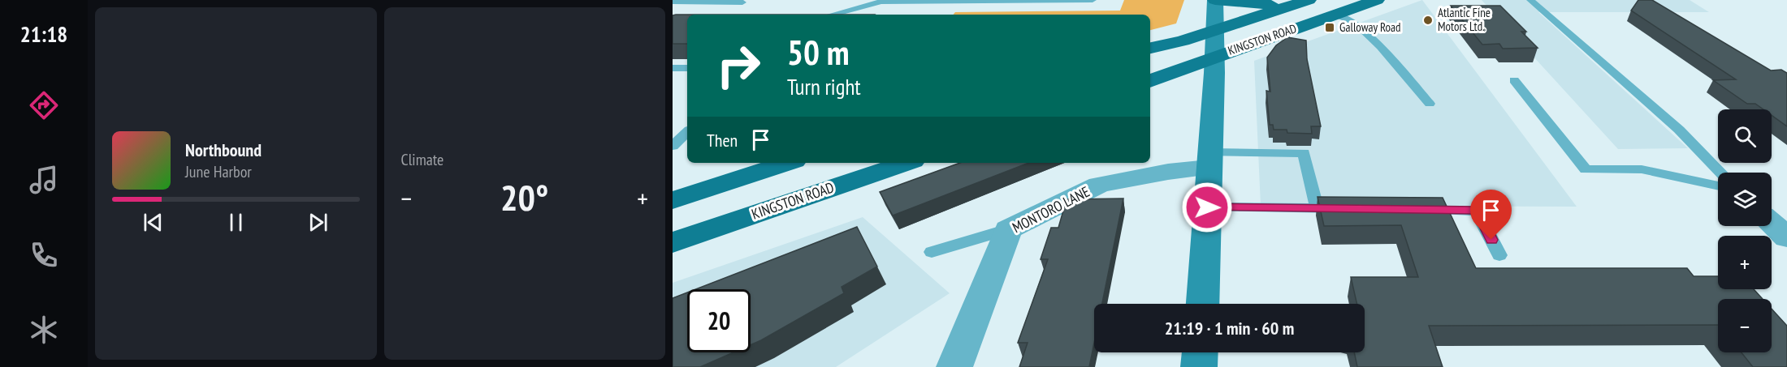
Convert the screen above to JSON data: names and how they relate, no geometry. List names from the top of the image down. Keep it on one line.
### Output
{"streets":{"main road":["KINGSTON ROAD"],"street":["MONTORO LANE"]},"places":{"other":["Atlantic Fine Motors Ltd."],"transit":["Galloway Road"]},"page":{"tabs":"21:18","tile":"Climate","turn":["50 m","Turn right"],"map_buttons":["+","−"],"then":"Then","song":["Northbound","June Harbor"],"heat":["−","20°","+"],"limit":"20","trip":"21:19 · 1 min · 60 m"}}
